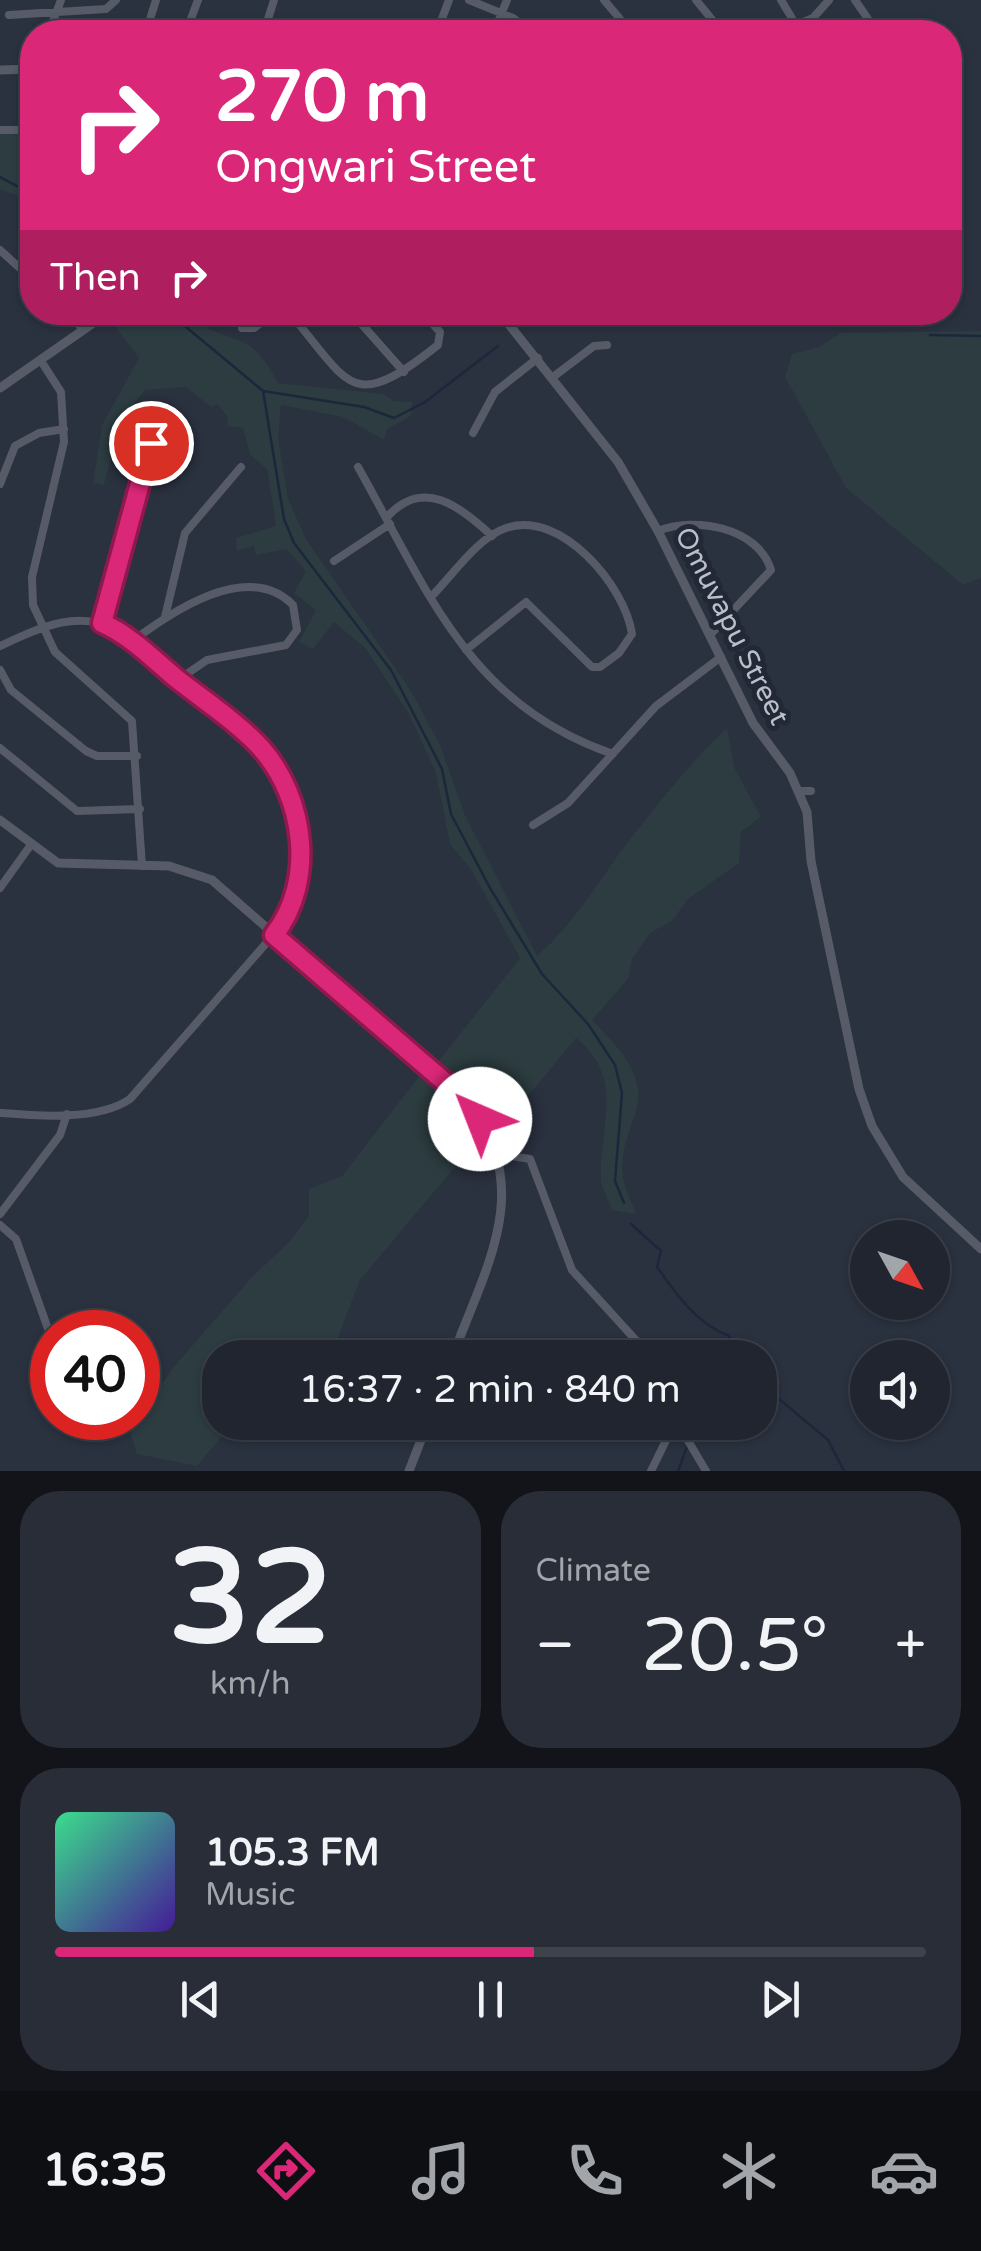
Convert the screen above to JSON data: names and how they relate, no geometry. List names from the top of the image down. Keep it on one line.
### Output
{"streets":{"street":["Omuvapu Street"]},"north":"bottom right","page":{"turn":["270 m","Ongwari Street"],"then":"Then","limit":"40","trip":"16:37 · 2 min · 840 m","tile":[["32","km/h"],"Climate"],"heat":["−","20.5°","+"],"song":["105.3 FM","Music"],"tabs":"16:35"}}
